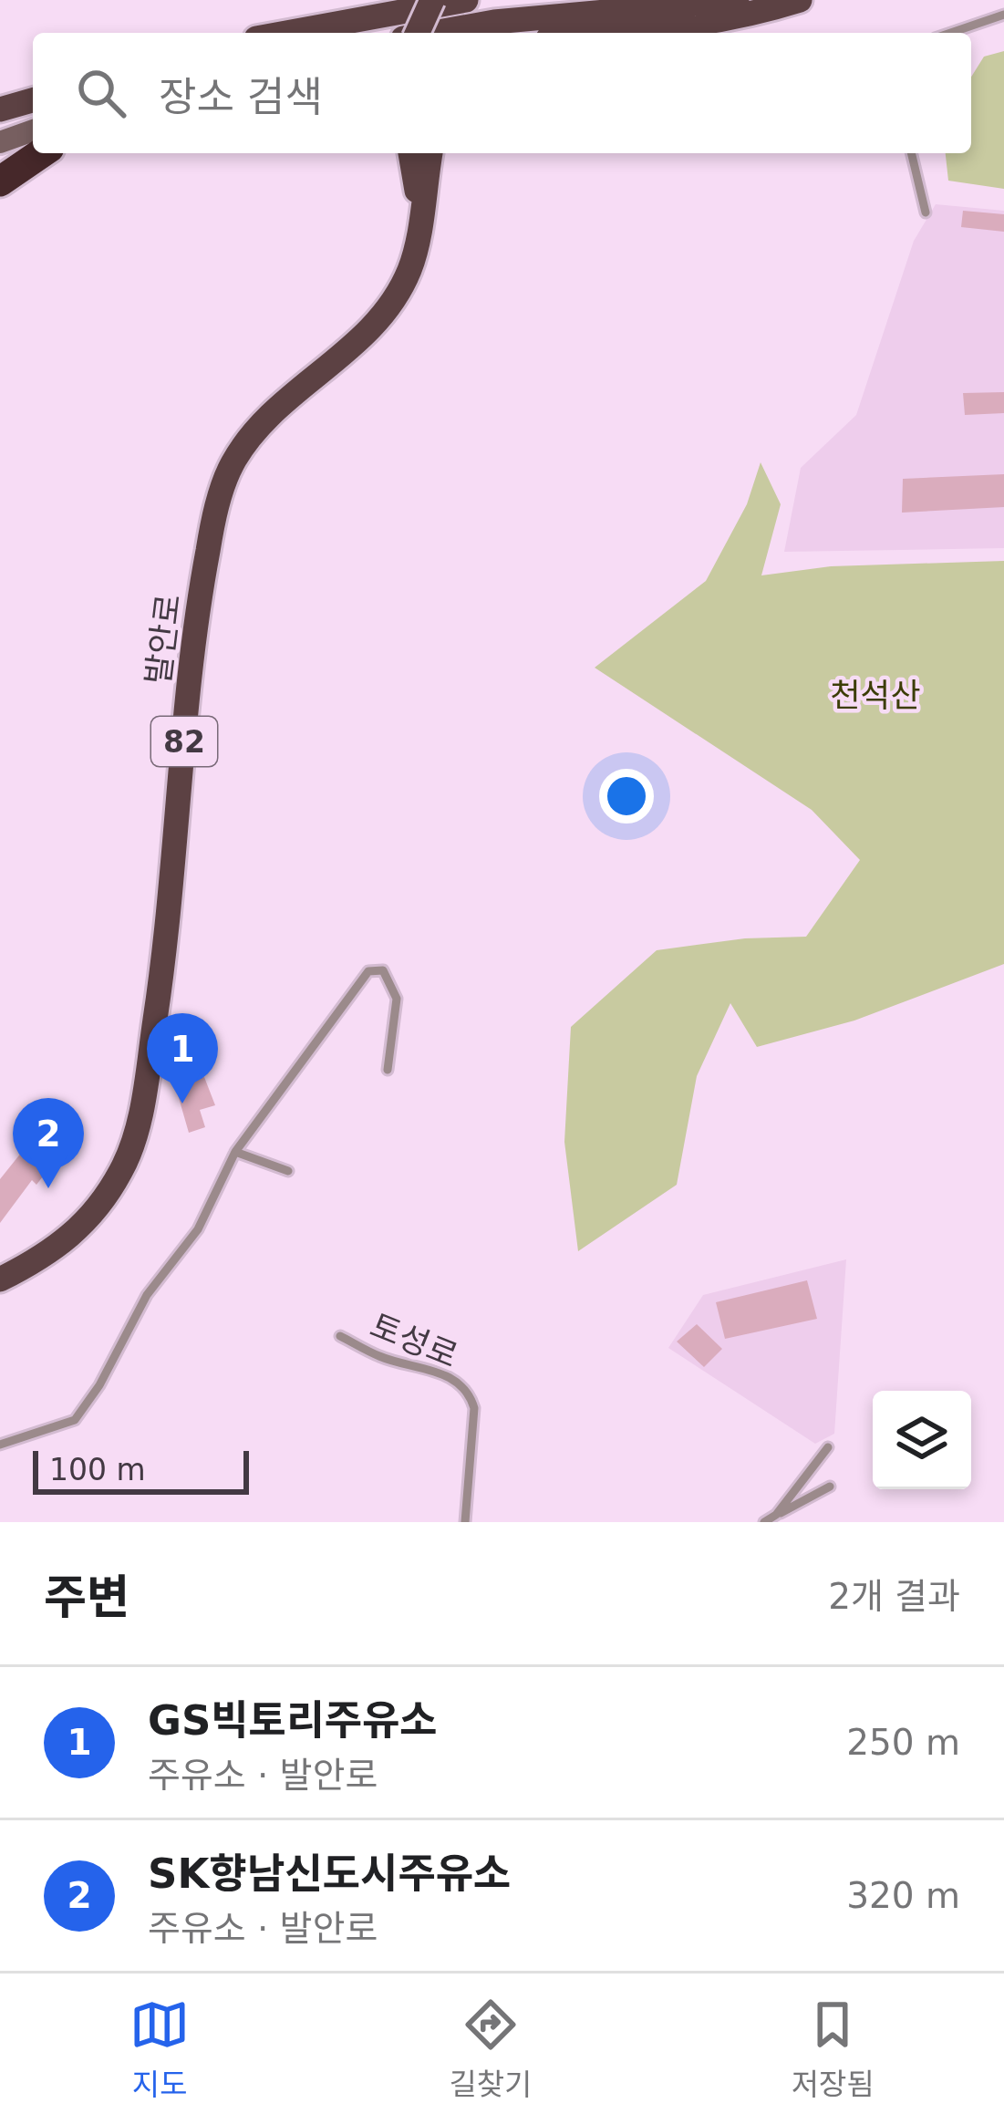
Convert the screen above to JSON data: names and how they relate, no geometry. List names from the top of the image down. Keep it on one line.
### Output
{"streets":{"main road":["발안로","82"],"lane":["토성로"]},"crossings":[["발안로","82"]],"parks":["천석산"],"scale_bar":"100 m","page":{"search":"장소 검색","pins":["1","2"],"scale":"100 m","heading":["주변","2개 결과"],"list":[{"mark":"1","name":"GS빅토리주유소","note":"주유소 · 발안로","value":"250 m"},{"mark":"2","name":"SK향남신도시주유소","note":"주유소 · 발안로","value":"320 m"}],"nav":["지도","길찾기","저장됨"]}}
